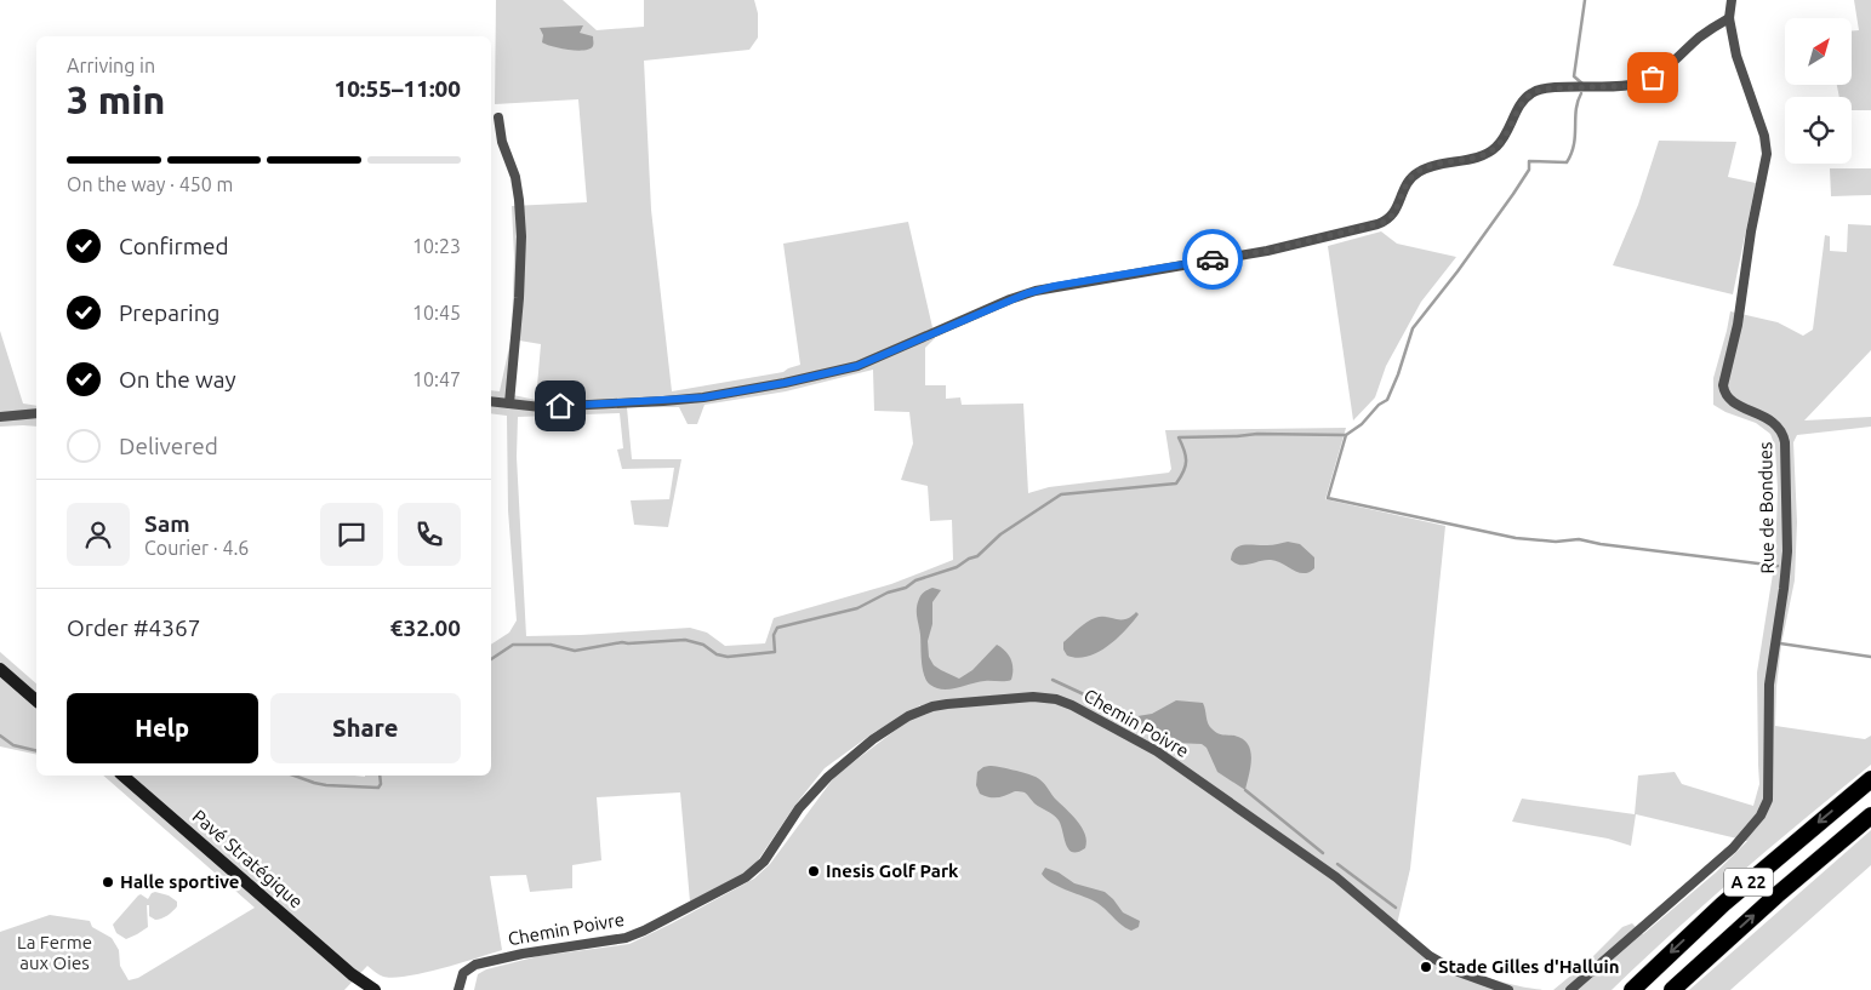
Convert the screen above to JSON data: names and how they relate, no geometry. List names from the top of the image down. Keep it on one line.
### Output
{"streets":{"highway":["A 22"],"main road":["Pavé Stratégique"],"street":["Rue de Bondues","Chemin Poivre"]},"parks":["La Ferme aux Oies"],"places":["Inesis Golf Park","Halle sportive","Stade Gilles d'Halluin"],"north":"top right","page":{"heading":["3 min","Arriving in","10:55–11:00"],"panel":["Sam","Courier · 4.6","Order #4367","€32.00"],"bar":"On the way · 450 m","list":[["Confirmed","10:23"],["Preparing","10:45"],["On the way","10:47"],"Delivered"],"buttons":["Help","Share"]}}
